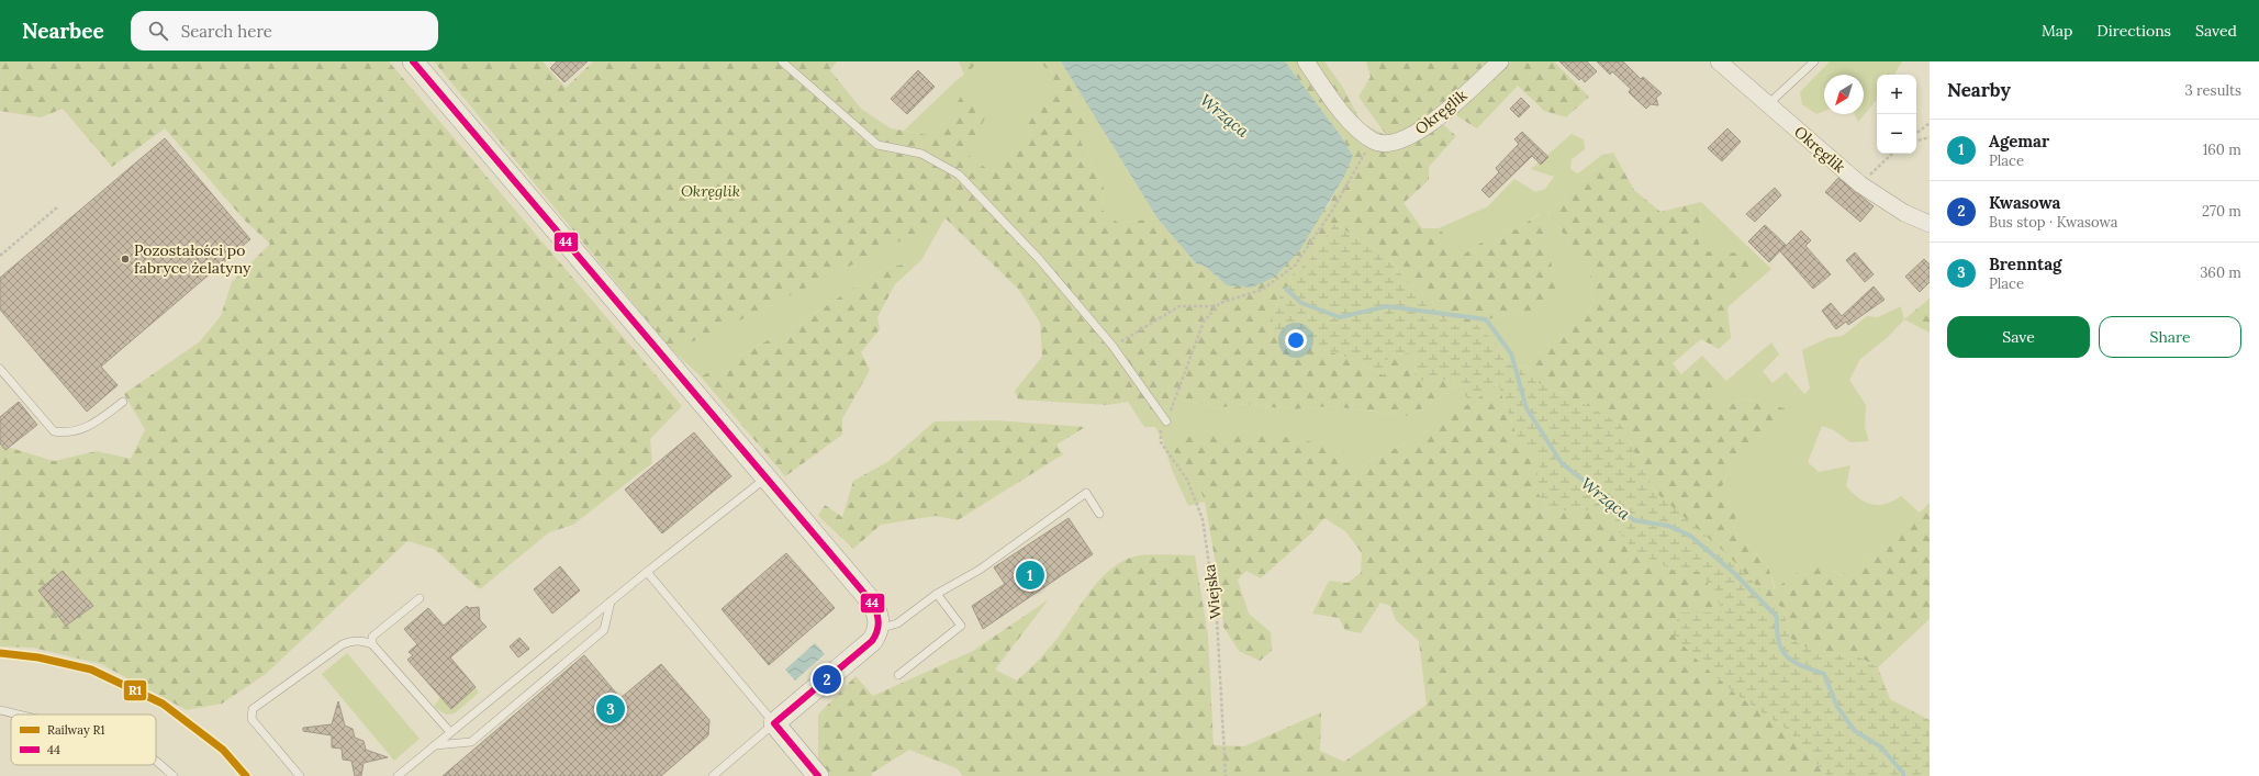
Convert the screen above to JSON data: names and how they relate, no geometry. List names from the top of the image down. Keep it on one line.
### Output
{"streets":{"street":["Okręglik"],"path":["Wiejska"]},"water":["Wrząca"],"parks":["Okręglik"],"places":["Pozostałości po fabryce żelatyny"],"lines":["transit line 44","rail line R1"],"legend":["Railway R1","44"],"north":"bottom left","page":{"header":"Nearbee","search":"Search here","nav":["Map","Directions","Saved"],"heading":["Nearby","3 results"],"map_buttons":["+","−"],"list":[{"mark":"1","name":"Agemar","note":"Place","value":"160 m"},{"mark":"2","name":"Kwasowa","note":"Bus stop · Kwasowa","value":"270 m"},{"mark":"3","name":"Brenntag","note":"Place","value":"360 m"}],"buttons":["Save","Share"],"pins":["1","2","3"]}}
